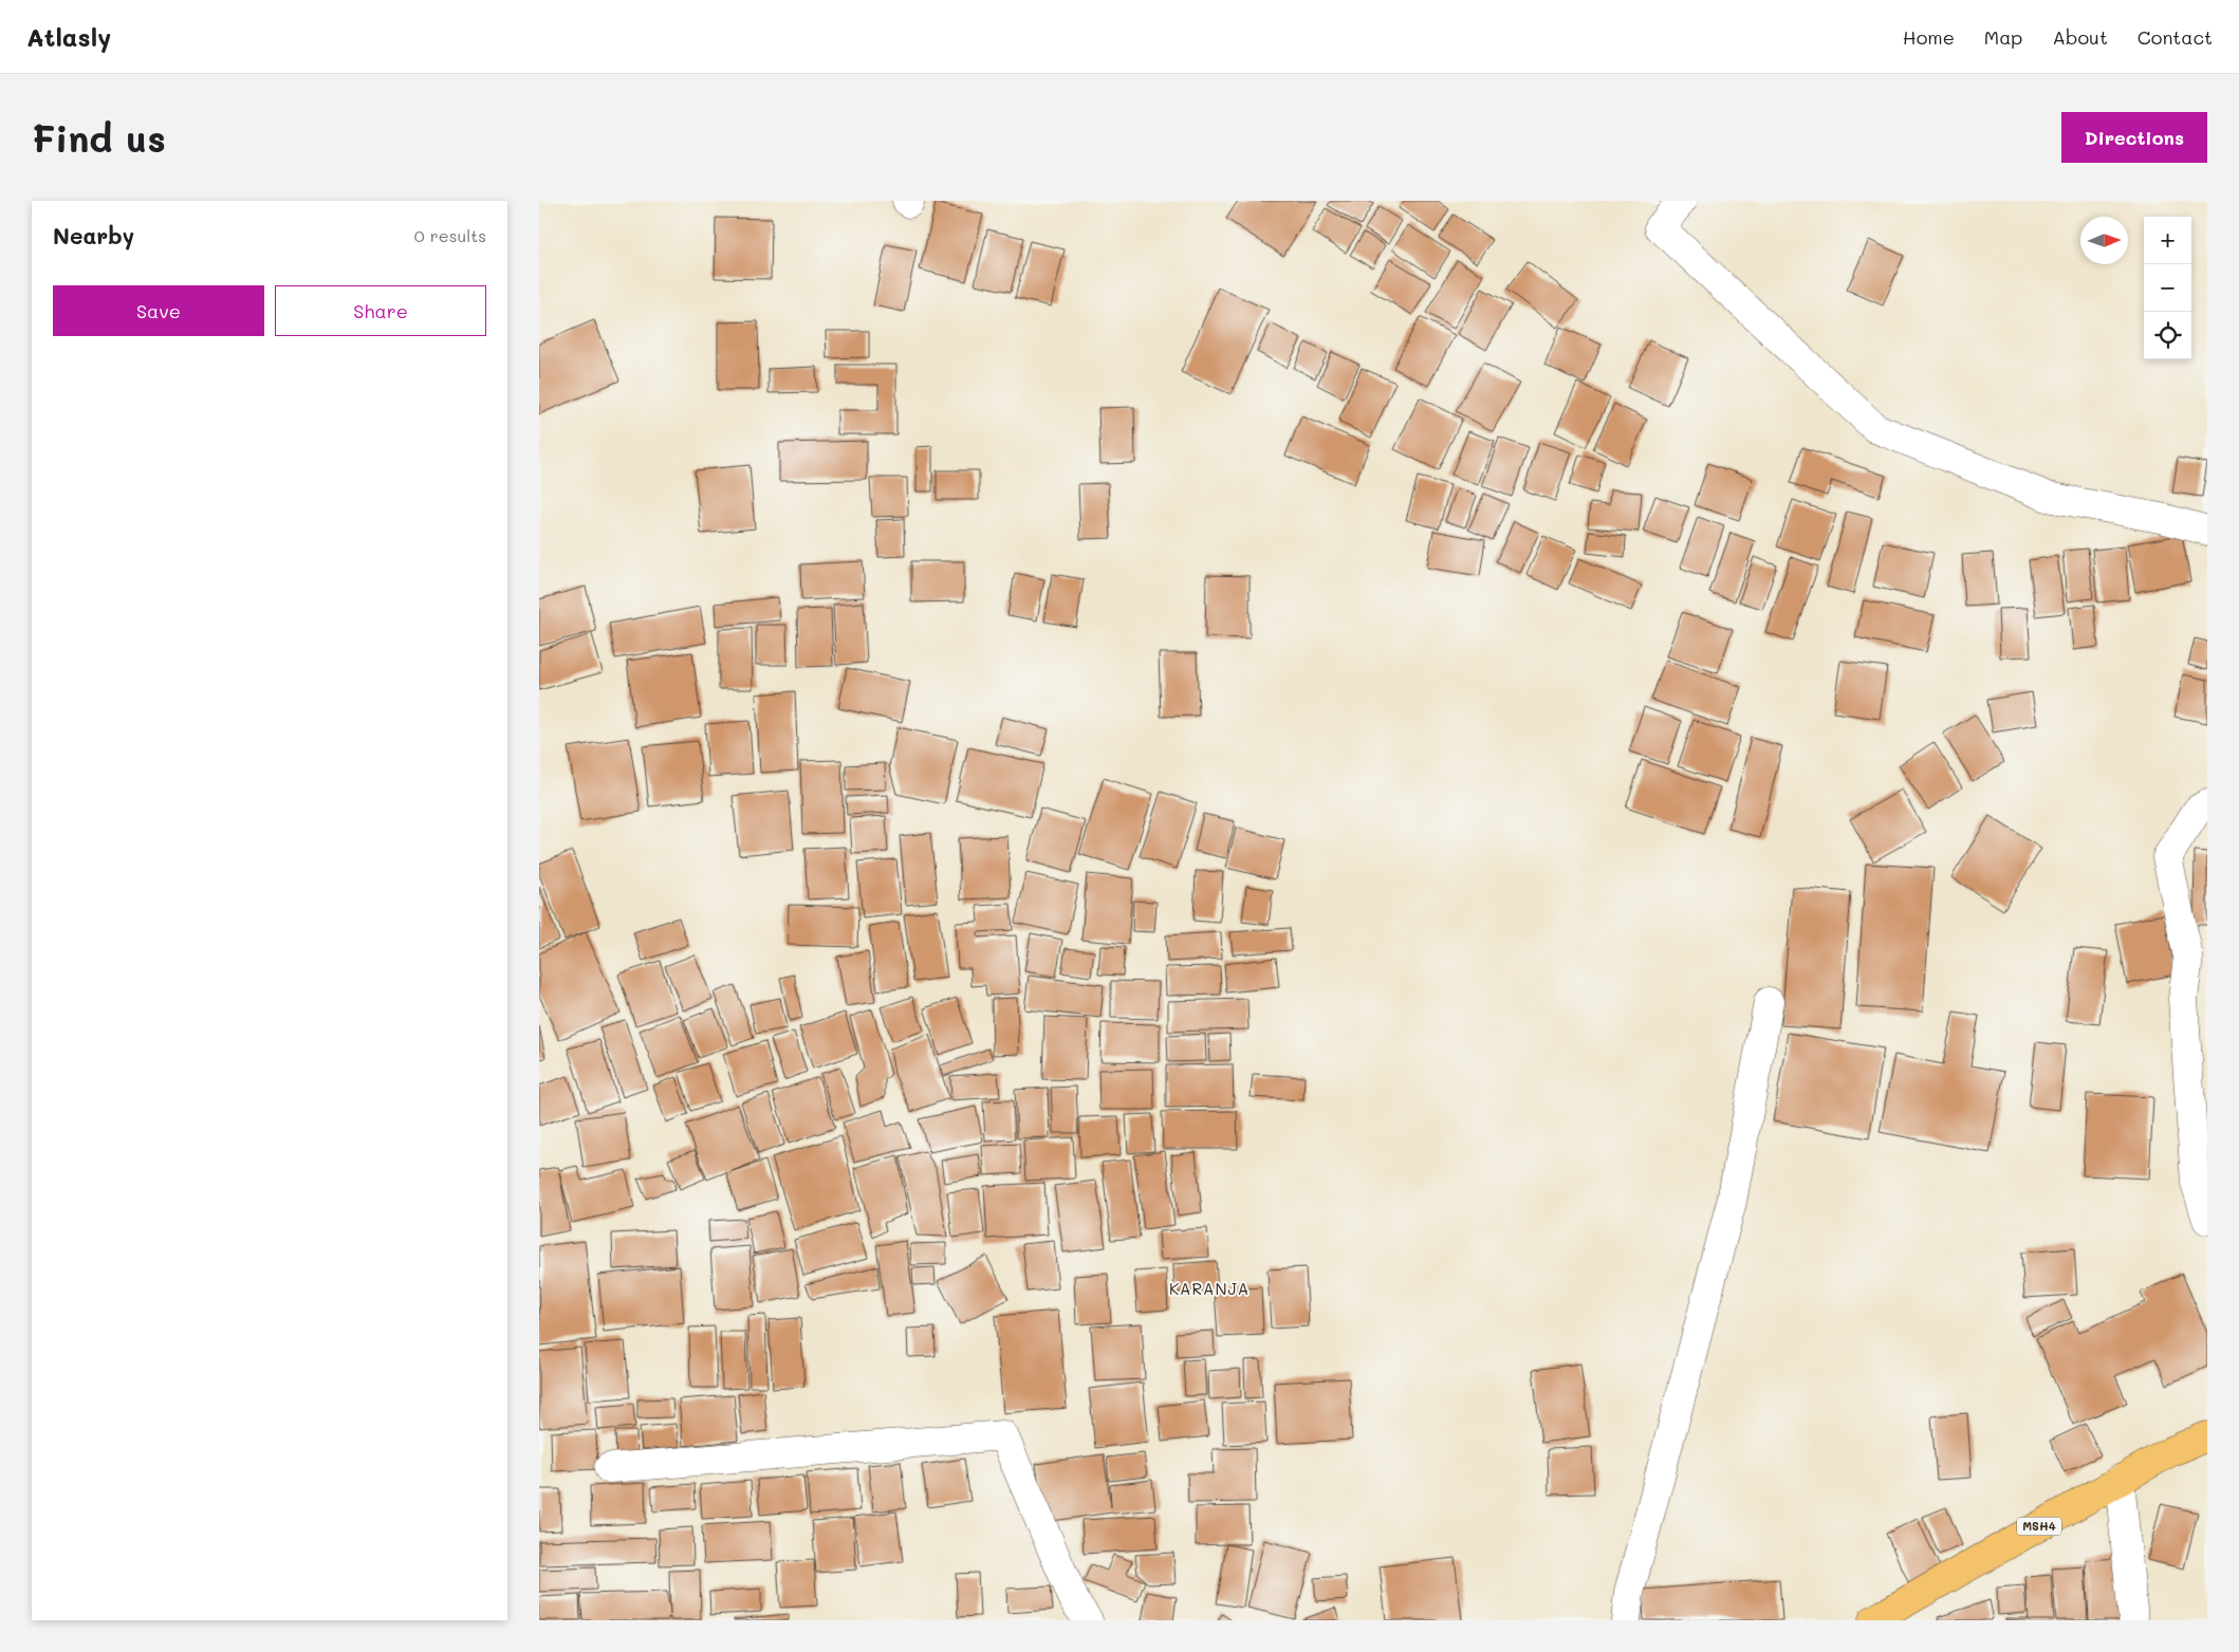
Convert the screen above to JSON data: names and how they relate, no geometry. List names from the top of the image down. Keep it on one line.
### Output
{"streets":{"main road":["MSH4"]},"districts":["KARANJA"],"north":"right","page":{"header":"Atlasly","nav":["Home","Map","About","Contact"],"buttons":["Directions",["Save","Share"]],"title":"Find us","heading":["Nearby","0 results"],"map_buttons":["+","−"]}}
